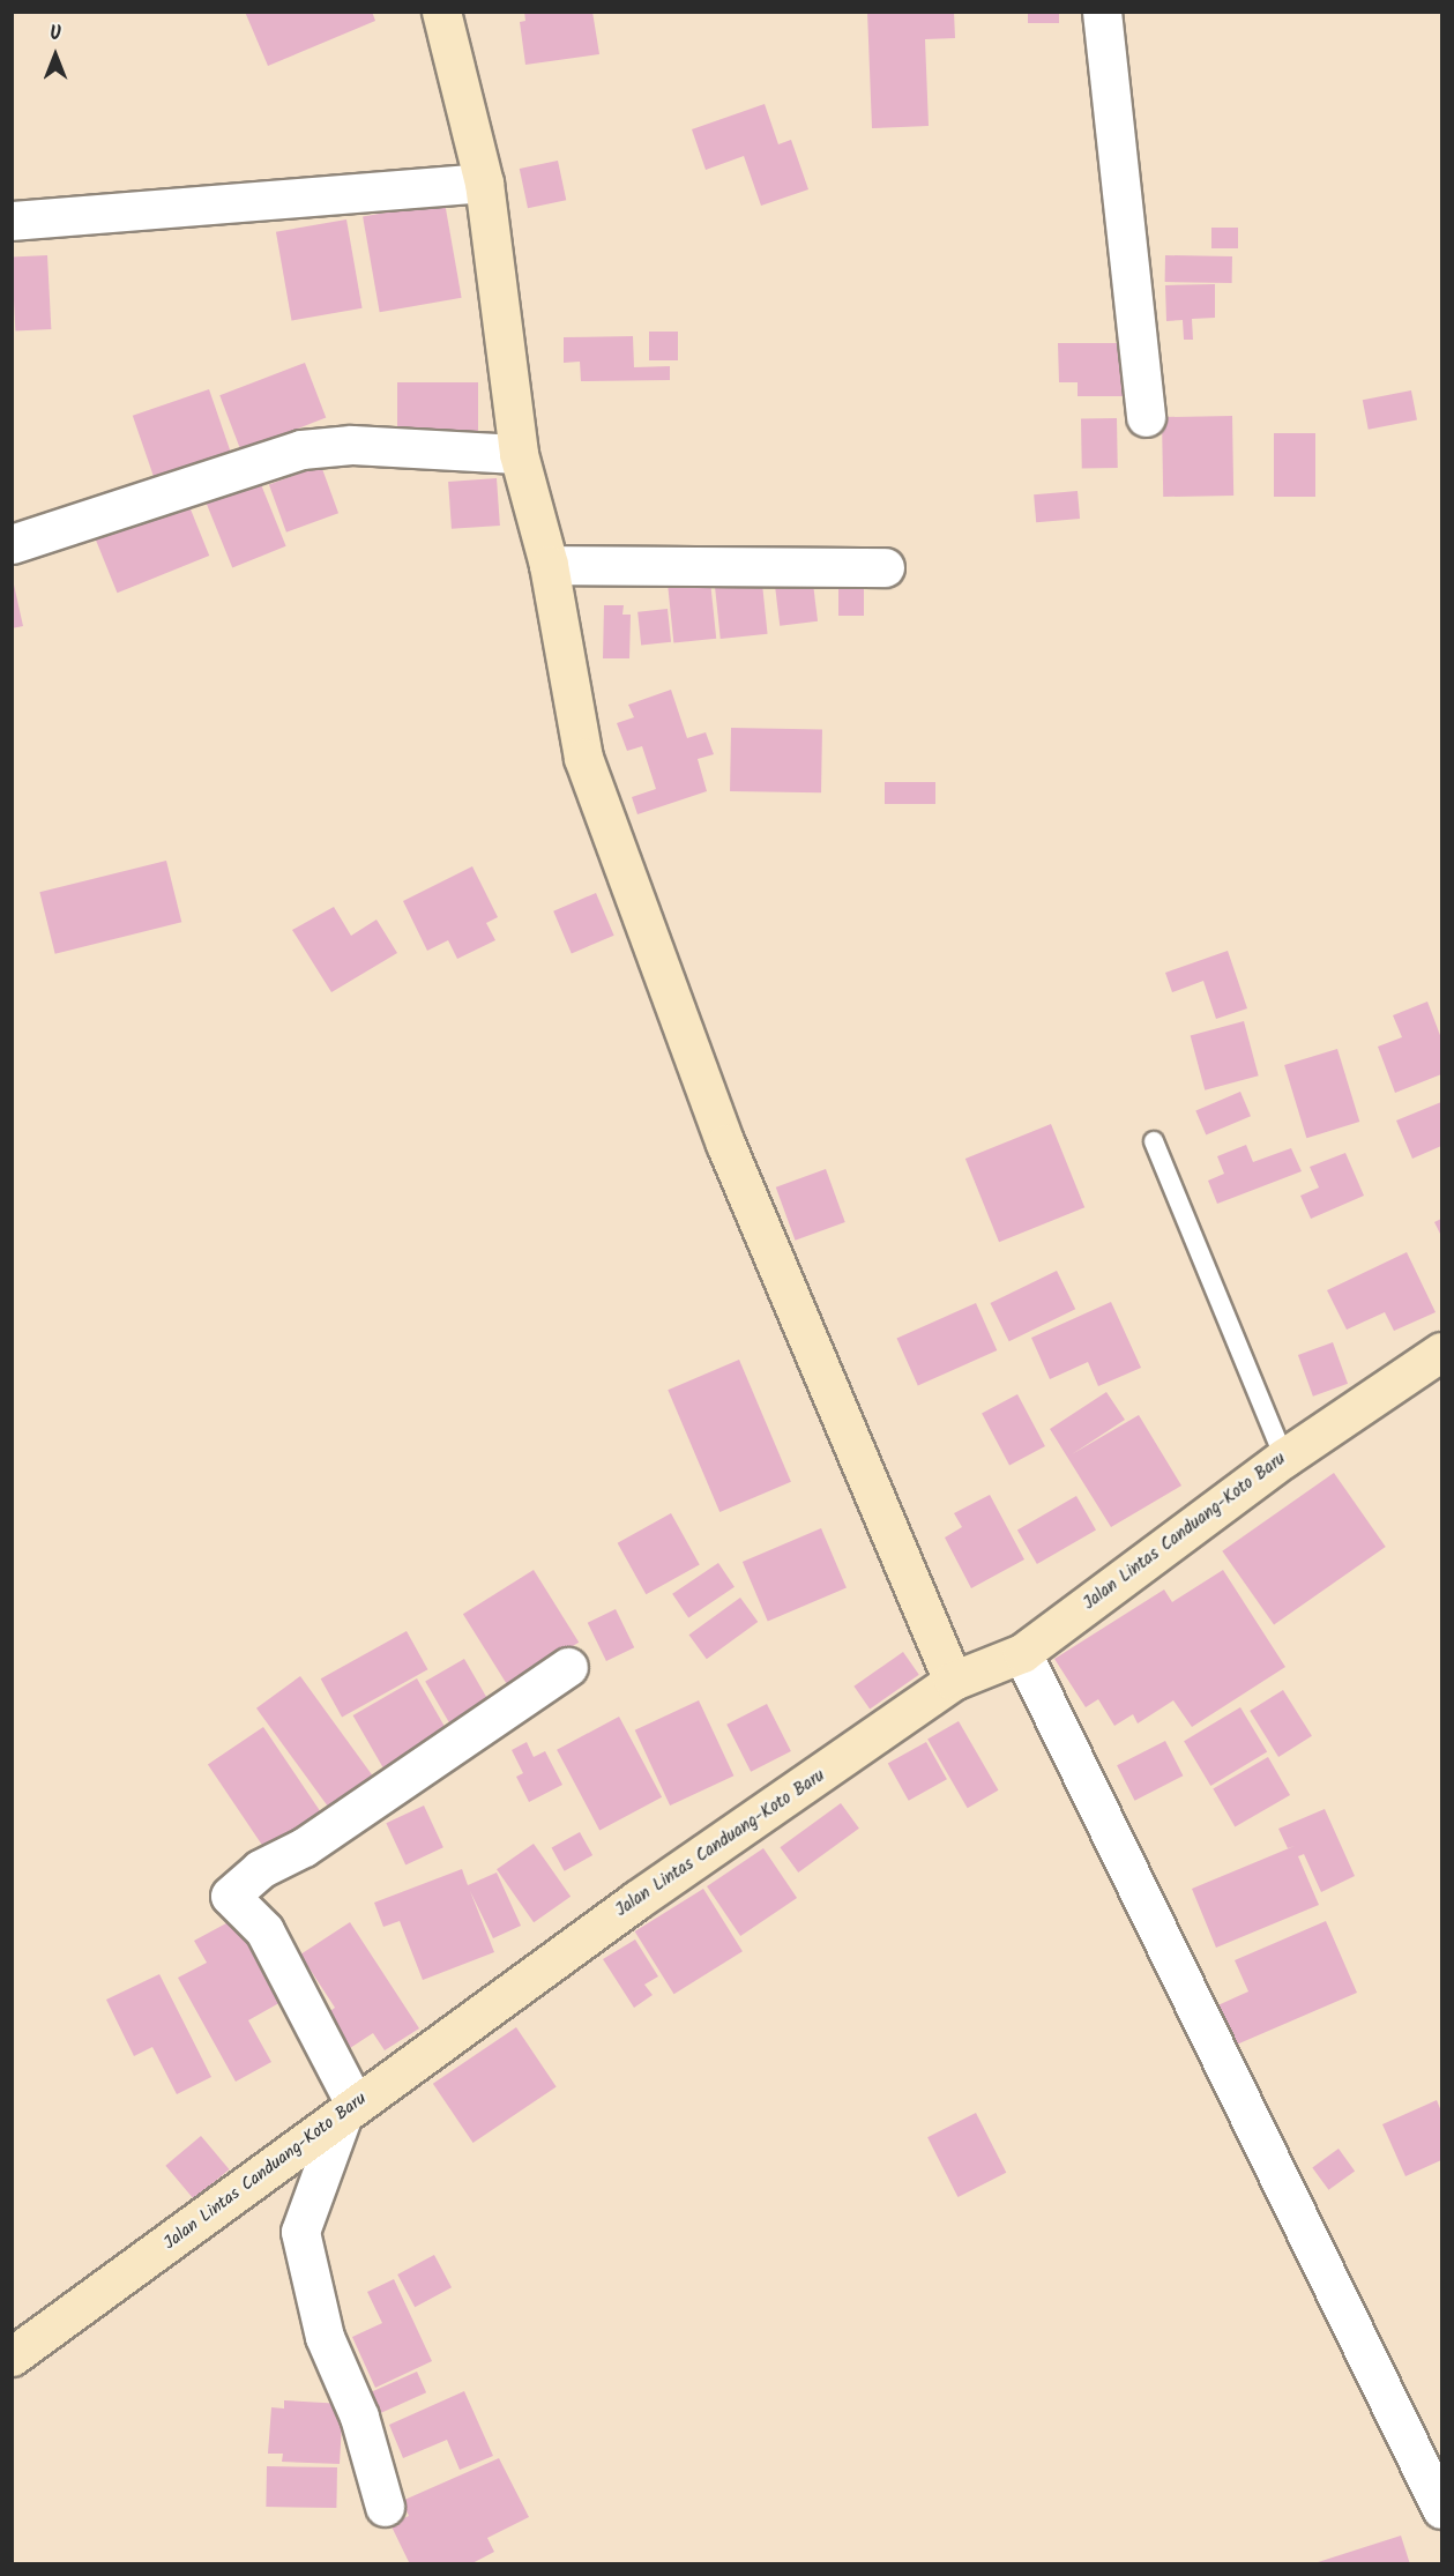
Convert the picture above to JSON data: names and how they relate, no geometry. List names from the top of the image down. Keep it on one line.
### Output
{"streets":{"street":["Jalan Lintas Canduang-Koto Baru"]},"north":"top"}
